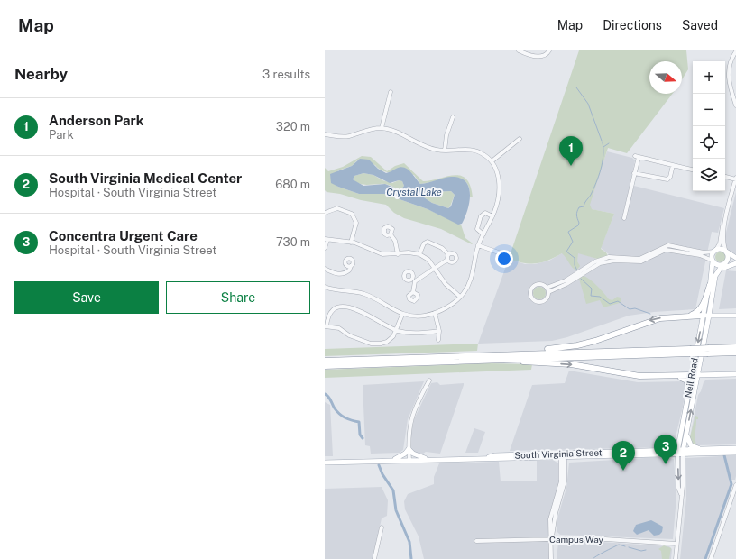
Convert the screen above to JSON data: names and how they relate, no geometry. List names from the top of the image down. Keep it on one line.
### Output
{"streets":{"main road":["Neil Road","South Virginia Street"],"street":["Campus Way"]},"crossings":[["Neil Road","South Virginia Street"],["Neil Road","Campus Way"]],"water":["Crystal Lake"],"north":"right","page":{"header":"Map","nav":["Map","Directions","Saved"],"heading":["Nearby","3 results"],"map_buttons":["+","−"],"list":[{"mark":"1","name":"Anderson Park","note":"Park","value":"320 m"},{"mark":"2","name":"South Virginia Medical Center","note":"Hospital · South Virginia Street","value":"680 m"},{"mark":"3","name":"Concentra Urgent Care","note":"Hospital · South Virginia Street","value":"730 m"}],"pins":["1","3","2"],"buttons":["Save","Share"]}}
